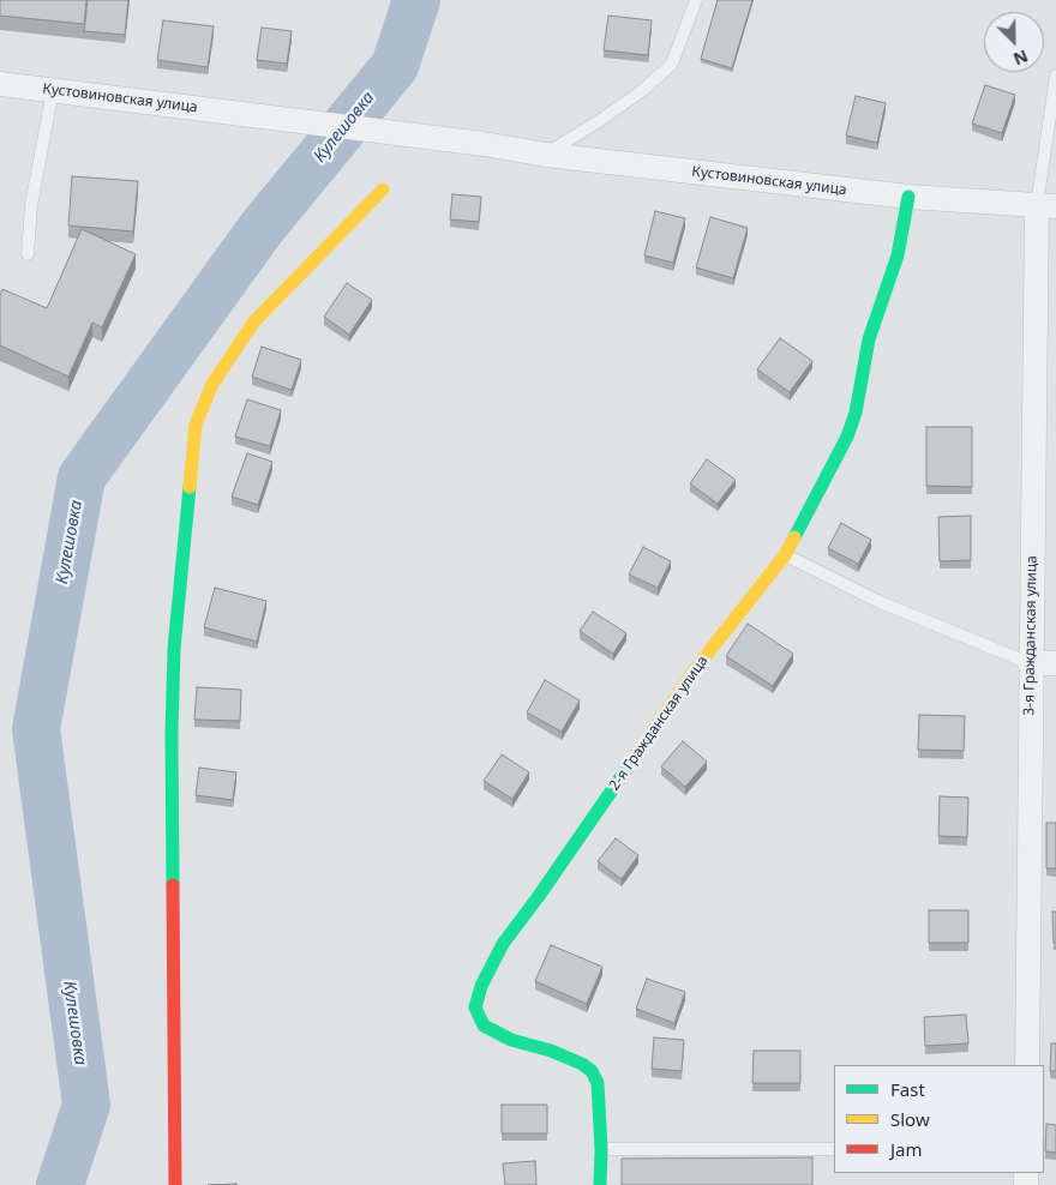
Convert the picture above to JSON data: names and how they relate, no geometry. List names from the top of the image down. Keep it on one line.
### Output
{"streets":{"street":["Кустовиновская улица","3-я Гражданская улица","2-я Гражданская улица"]},"crossings":[["Кустовиновская улица","3-я Гражданская улица"],["Кустовиновская улица","2-я Гражданская улица"]],"water":["Кулешовка"],"legend":["Fast","Slow","Jam"],"north":"bottom right"}
